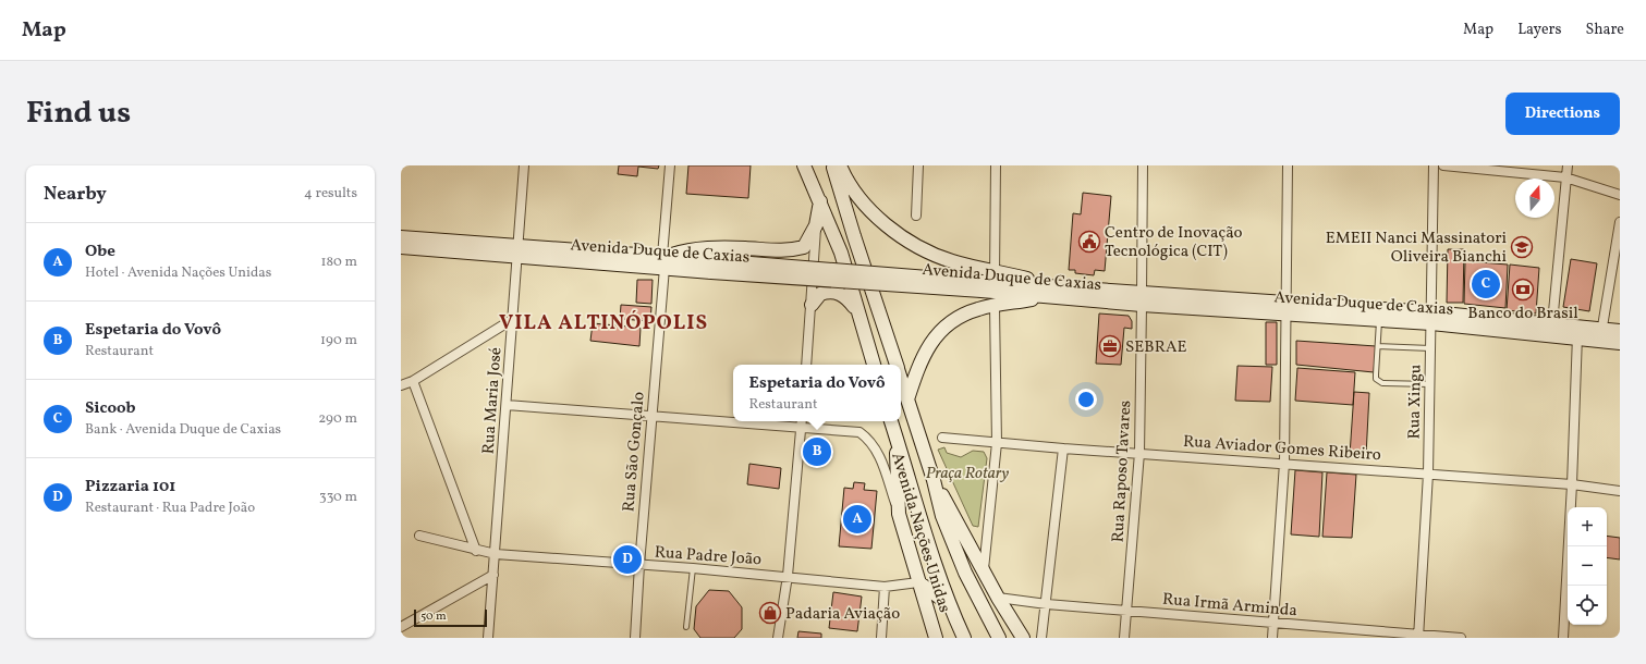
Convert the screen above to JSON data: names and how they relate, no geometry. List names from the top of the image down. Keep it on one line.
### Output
{"streets":{"main road":["Avenida Duque de Caxias","Avenida Nações Unidas"],"street":["Rua Maria José","Rua Xingu","Rua Aviador Gomes Ribeiro","Rua São Gonçalo","Rua Raposo Tavares","Rua Padre João","Rua Irmã Arminda"]},"crossings":[["Avenida Duque de Caxias","Rua Maria José"],["Avenida Duque de Caxias","Rua Xingu"],["Avenida Duque de Caxias","Rua São Gonçalo"],["Avenida Duque de Caxias","Rua Raposo Tavares"],["Rua Maria José","Rua Padre João"],["Rua Xingu","Rua Aviador Gomes Ribeiro"],["Rua Xingu","Rua Irmã Arminda"],["Rua Aviador Gomes Ribeiro","Rua Raposo Tavares"],["Rua São Gonçalo","Rua Padre João"],["Rua Raposo Tavares","Rua Irmã Arminda"],["Avenida Nações Unidas","Rua Padre João"],["Avenida Nações Unidas","Rua Irmã Arminda"]],"districts":["VILA ALTINÓPOLIS"],"parks":["Praça Rotary"],"places":{"public building":["Centro de Inovação Tecnológica (CIT)"],"school or university":["EMEII Nanci Massinatori Oliveira Bianchi"],"bank":["Banco do Brasil"],"office":["SEBRAE"],"shop":["Padaria Aviação"]},"scale_bar":"50 m","north":"top","page":{"header":"Map","nav":["Map","Layers","Share"],"title":"Find us","buttons":"Directions","heading":["Nearby","4 results"],"list":[{"mark":"A","name":"Obe","note":"Hotel · Avenida Nações Unidas","value":"180 m"},{"mark":"B","name":"Espetaria do Vovô","note":"Restaurant","value":"190 m"},{"mark":"C","name":"Sicoob","note":"Bank · Avenida Duque de Caxias","value":"290 m"},{"mark":"D","name":"Pizzaria 101","note":"Restaurant · Rua Padre João","value":"330 m"}],"pins":["C","B","A","D"],"popup":["Espetaria do Vovô","Restaurant"],"map_buttons":["+","−"],"scale":"50 m"}}
